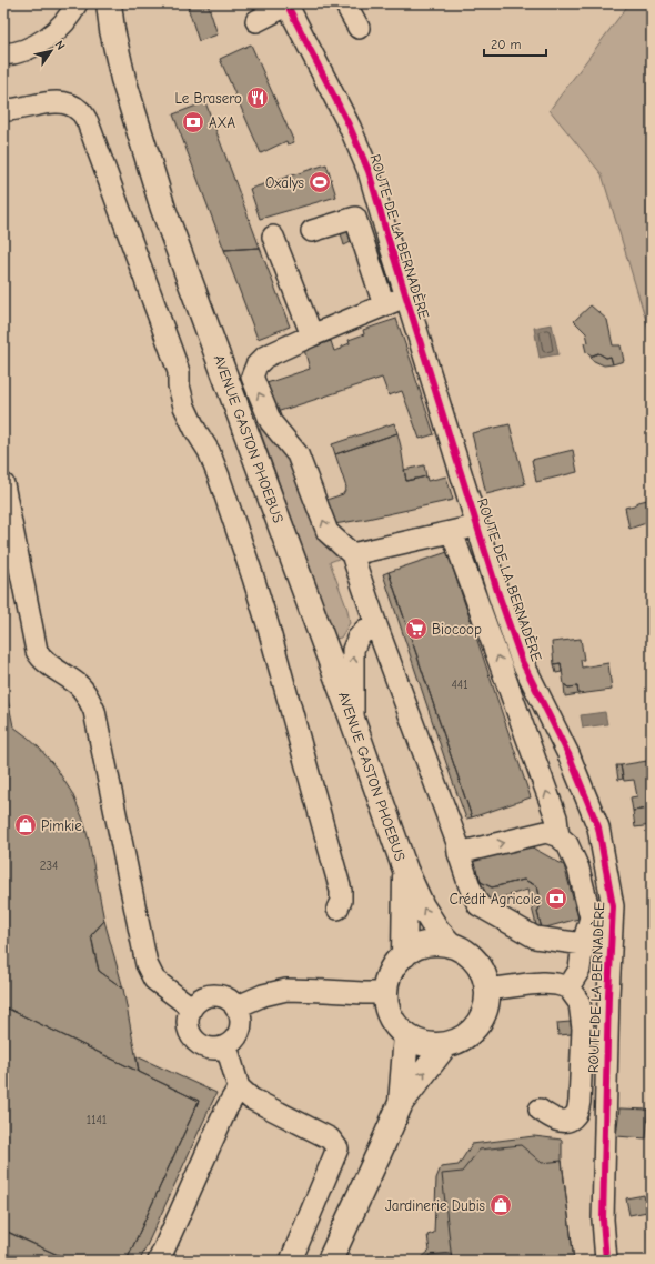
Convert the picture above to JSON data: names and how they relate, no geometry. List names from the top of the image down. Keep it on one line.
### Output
{"streets":{"main road":["AVENUE GASTON PHOEBUS"],"street":["ROUTE DE LA BERNADÈRE"]},"places":{"restaurant":["Le Brasero"],"bank":["AXA","Crédit Agricole"],"sports":["Oxalys"],"supermarket":["Biocoop"],"shop":["Pimkie","Jardinerie Dubis"]},"house_numbers":["441","234","1141"],"scale_bar":"20 m","north":"top right"}
